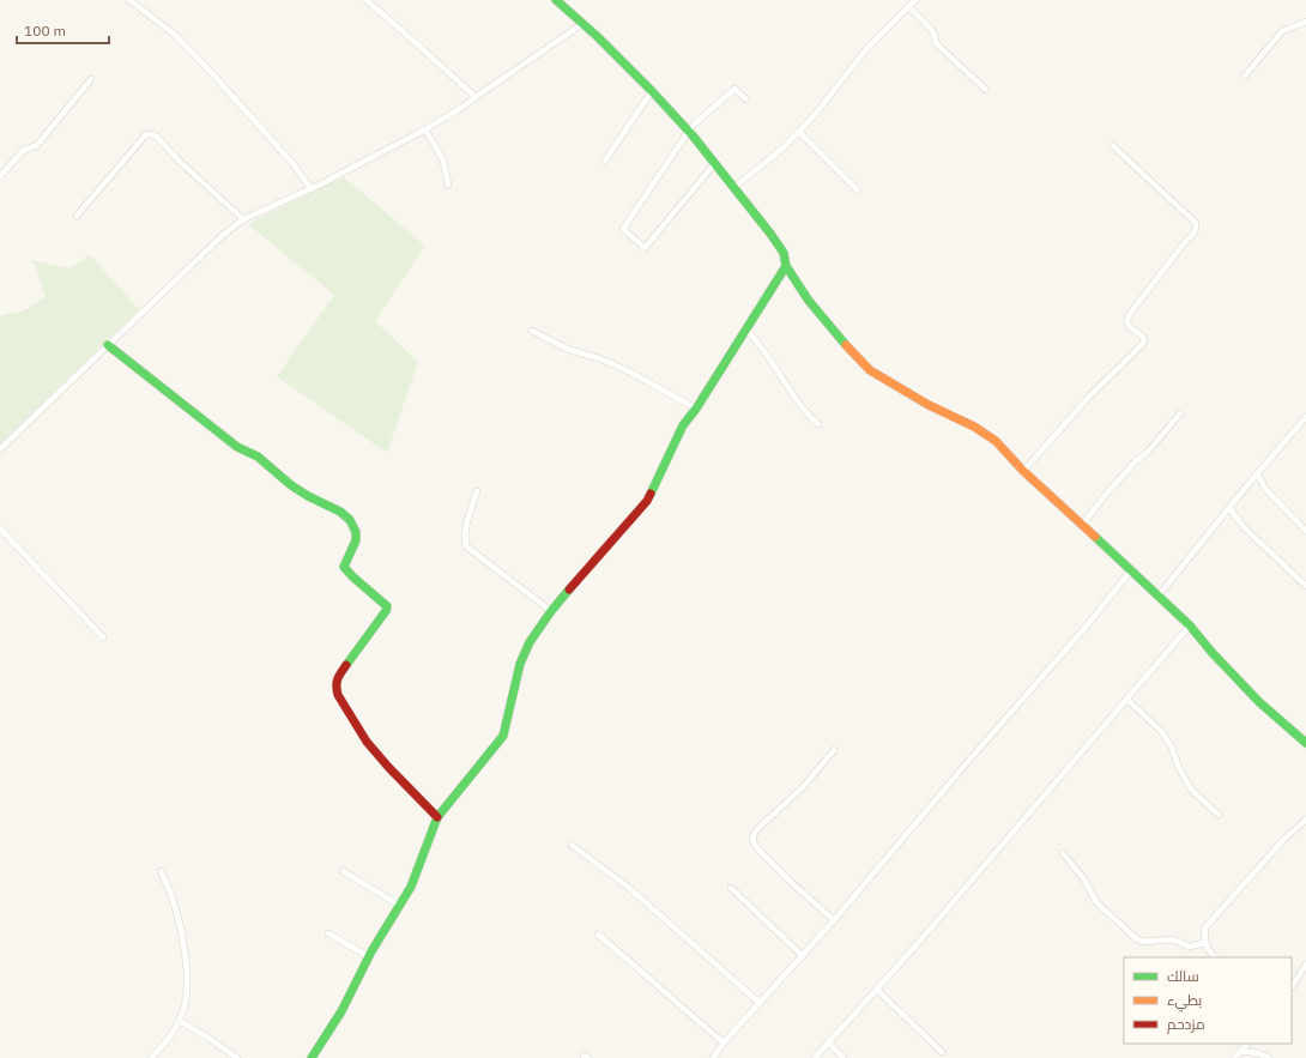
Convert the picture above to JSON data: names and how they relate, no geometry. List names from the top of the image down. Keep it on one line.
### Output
{"legend":["سالك","بطيء","مزدحم"],"scale_bar":"100 m"}
